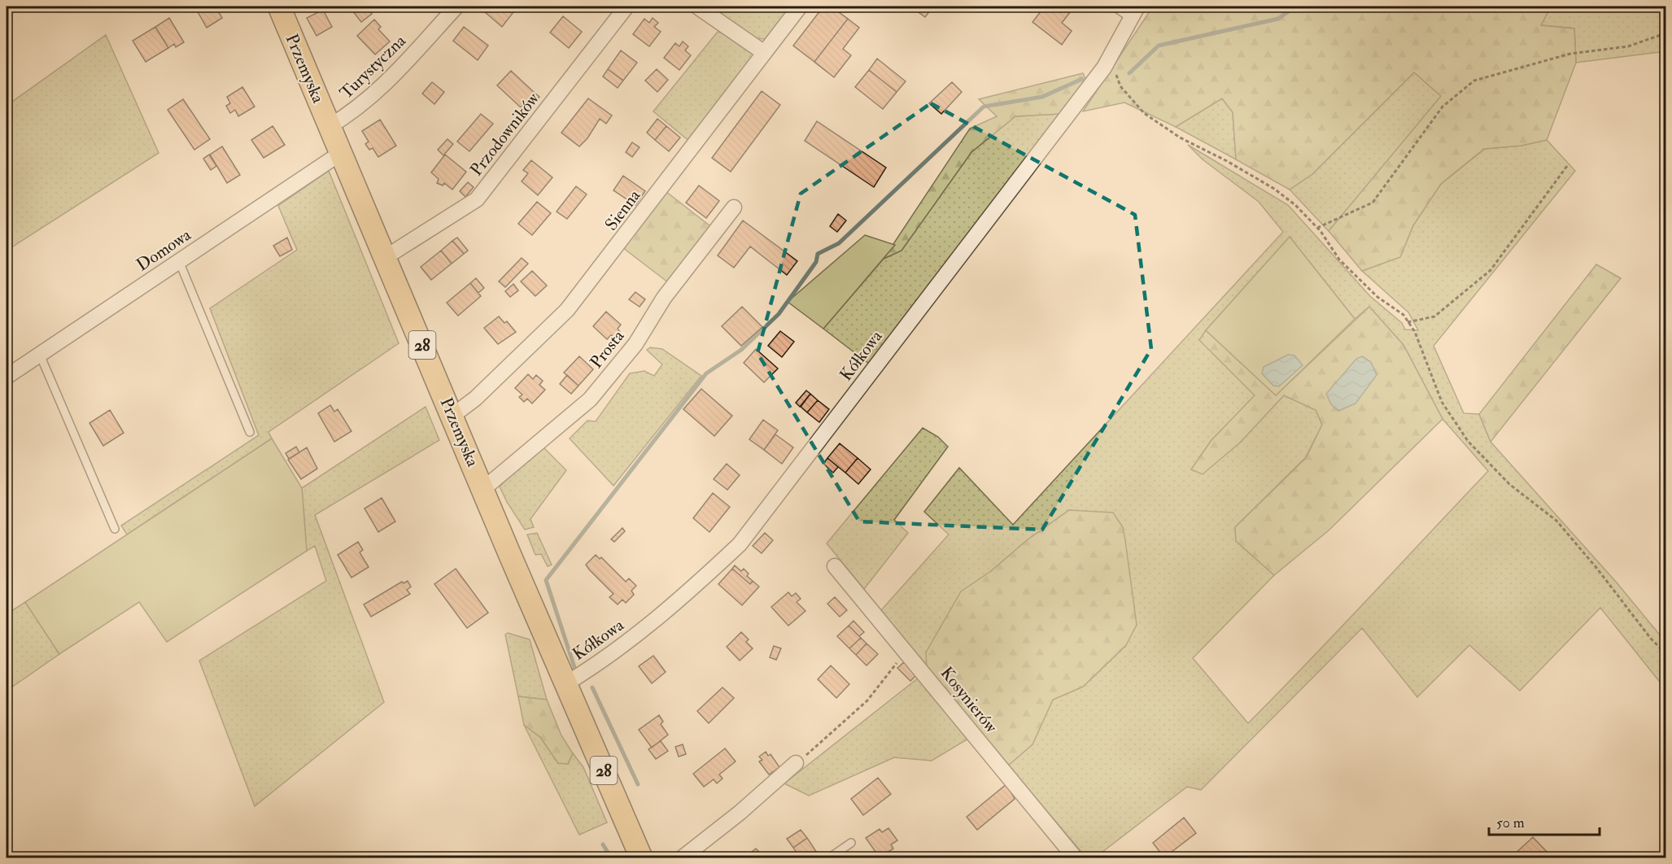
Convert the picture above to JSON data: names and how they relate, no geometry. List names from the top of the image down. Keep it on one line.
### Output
{"streets":{"main road":["Przemyska","28"],"street":["Turystyczna","Przodowników","Sienna","Domowa","Prosta","Kółkowa","Kosynierów"]},"crossings":[["Turystyczna","Przemyska"],["Przemyska","Przodowników"],["Przemyska","Sienna"],["Przemyska","Domowa"],["Przemyska","Prosta"],["Przemyska","Kółkowa"]],"scale_bar":"50 m"}
